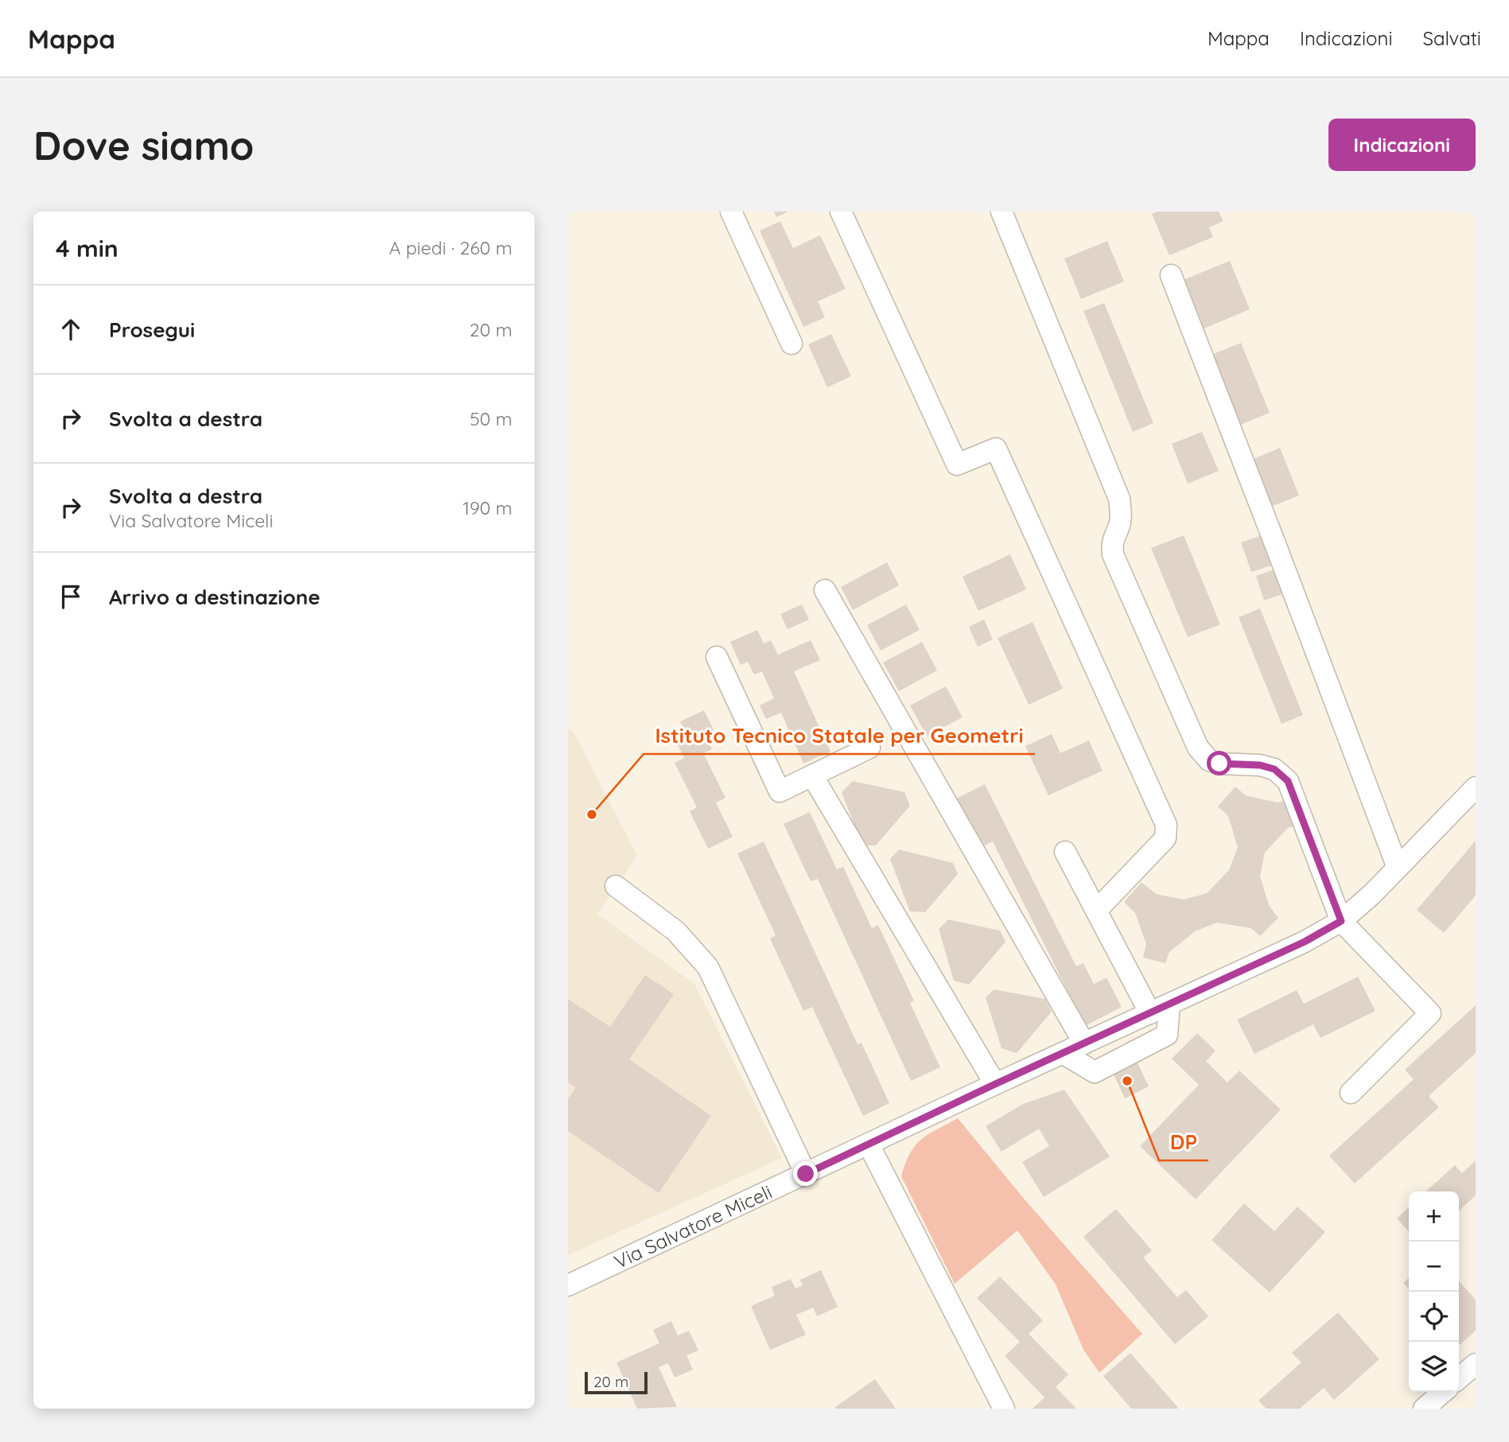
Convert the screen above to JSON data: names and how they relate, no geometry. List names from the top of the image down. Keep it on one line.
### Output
{"streets":{"street":["Via Salvatore Miceli"]},"places":["Istituto Tecnico Statale per Geometri","DP"],"scale_bar":"20 m","page":{"header":"Mappa","nav":["Mappa","Indicazioni","Salvati"],"buttons":"Indicazioni","title":"Dove siamo","heading":["4 min","A piedi · 260 m"],"list":[["Prosegui","20 m"],["Svolta a destra","50 m"],["Svolta a destra","Via Salvatore Miceli","190 m"],"Arrivo a destinazione"],"map_buttons":["+","−"],"scale":"20 m"}}
